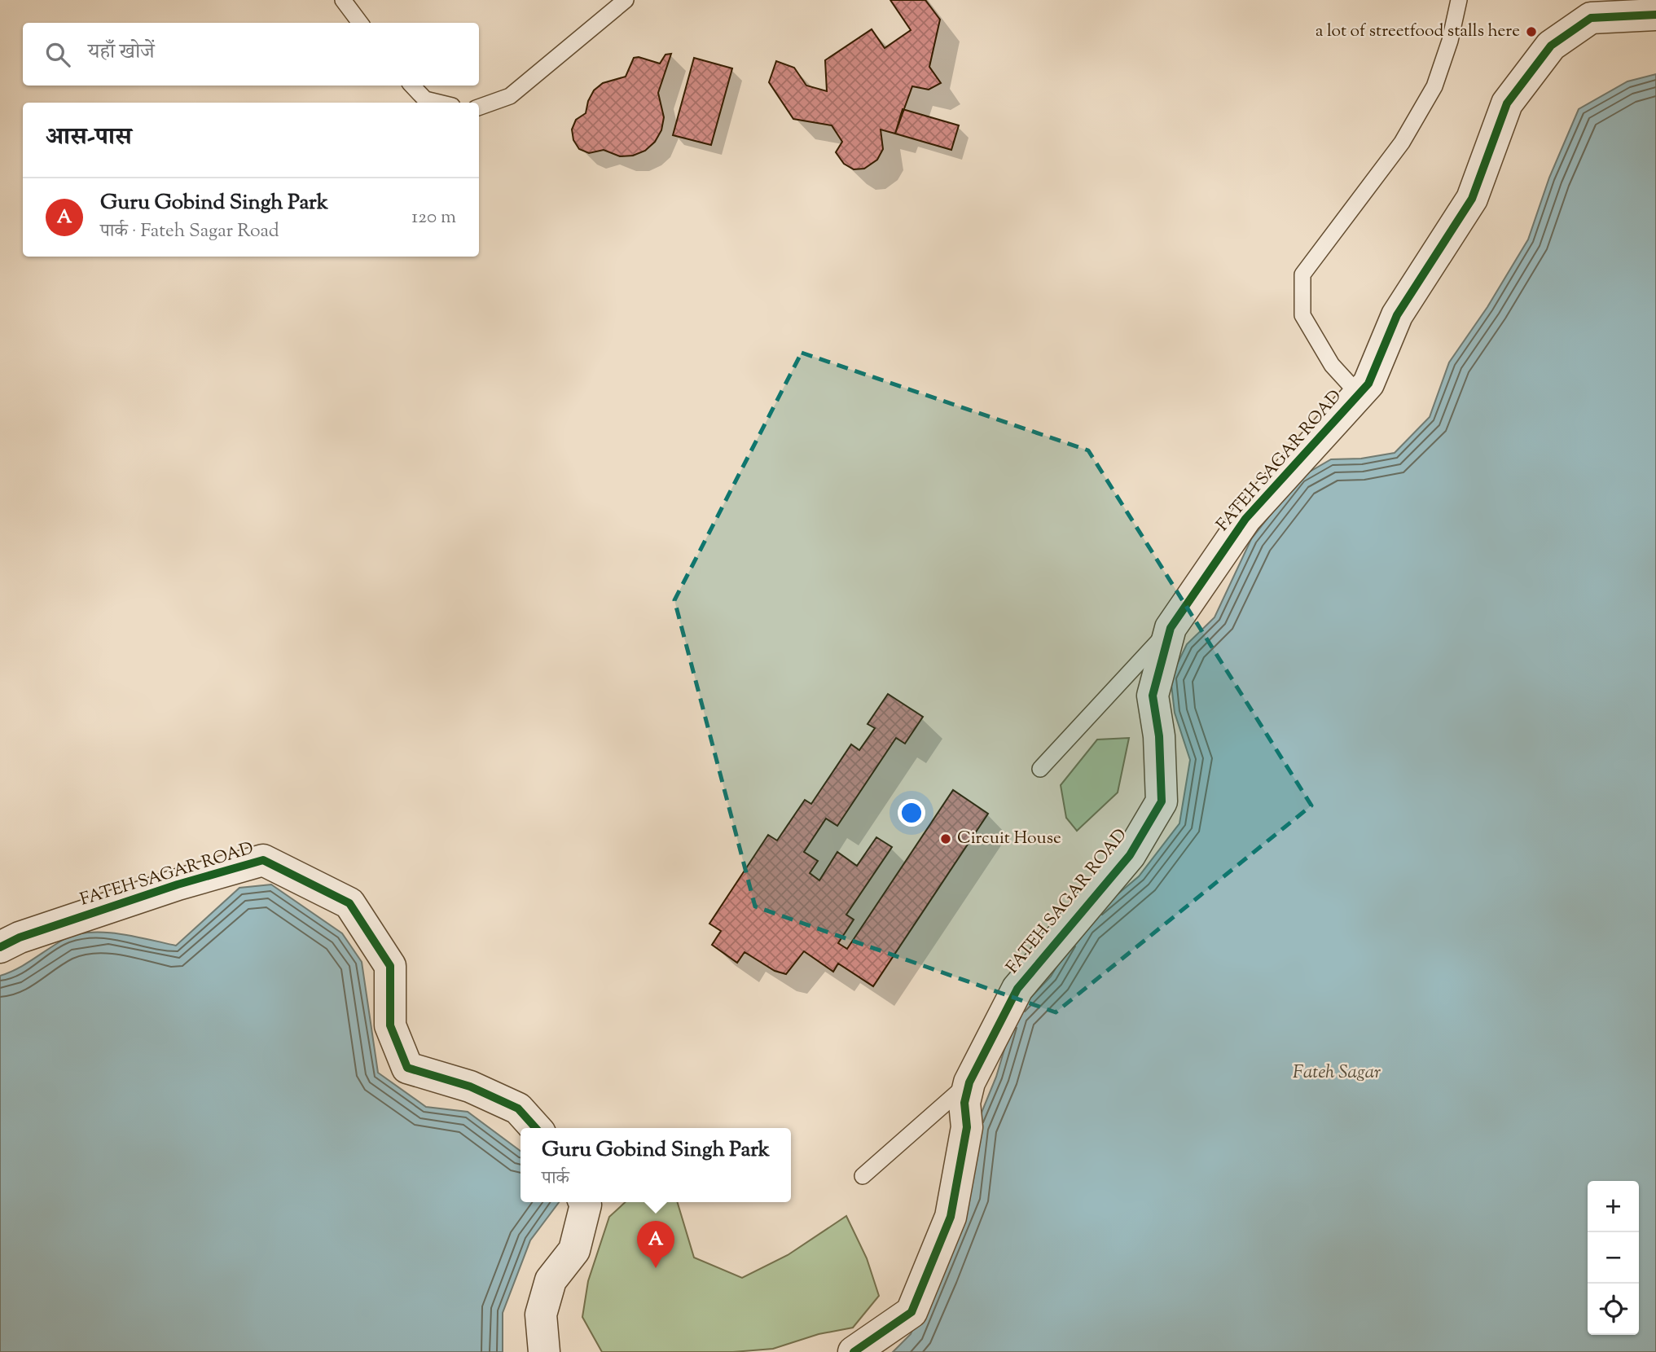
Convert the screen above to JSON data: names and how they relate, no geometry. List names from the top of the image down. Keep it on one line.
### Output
{"streets":{"street":["FATEH SAGAR ROAD"]},"water":["Fateh Sagar"],"places":["a lot of streetfood stalls here","Circuit House"],"page":{"search":"यहाँ खोजें","heading":"आस-पास","list":[{"mark":"A","name":"Guru Gobind Singh Park","note":"पार्क · Fateh Sagar Road","value":"120 m"}],"popup":["Guru Gobind Singh Park","पार्क"],"map_buttons":["+","−"],"pins":"A"}}
